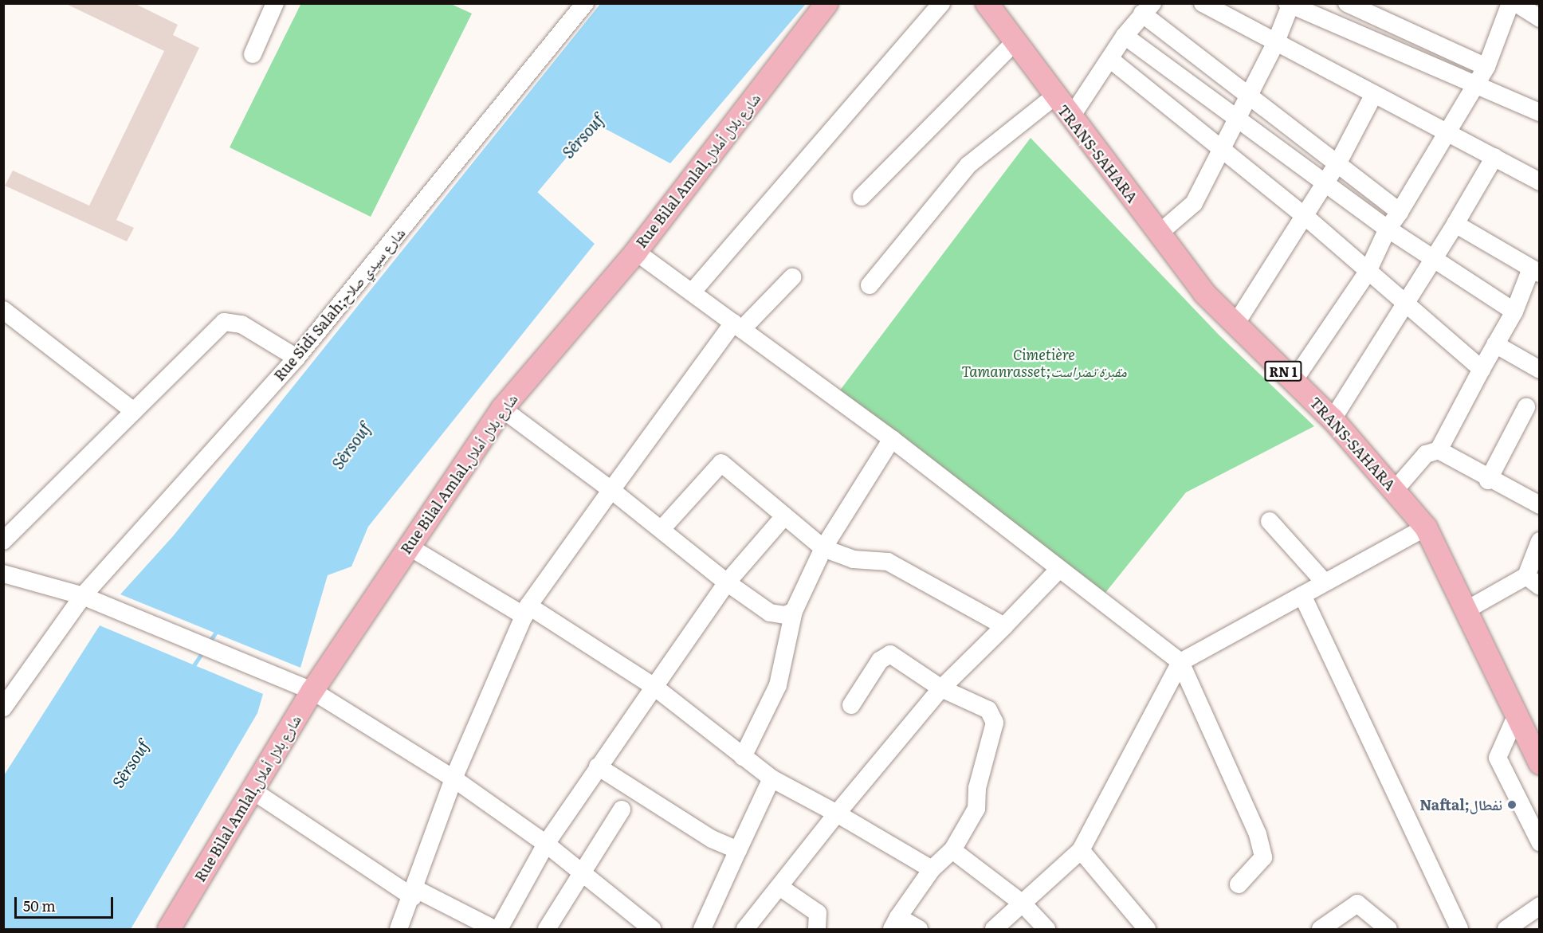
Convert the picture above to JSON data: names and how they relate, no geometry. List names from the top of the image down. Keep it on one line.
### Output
{"streets":{"main road":["TRANS-SAHARA","Rue Bilal Amlal,شارع بلال أملال","RN 1"],"street":["Rue Sidi Salah;شارع سيدي صلاح"]},"water":["Sêrsouf"],"parks":["Cimetière Tamanrasset;مقبرة تمنراست"],"places":["Naftal;نفطال"],"scale_bar":"50 m"}
